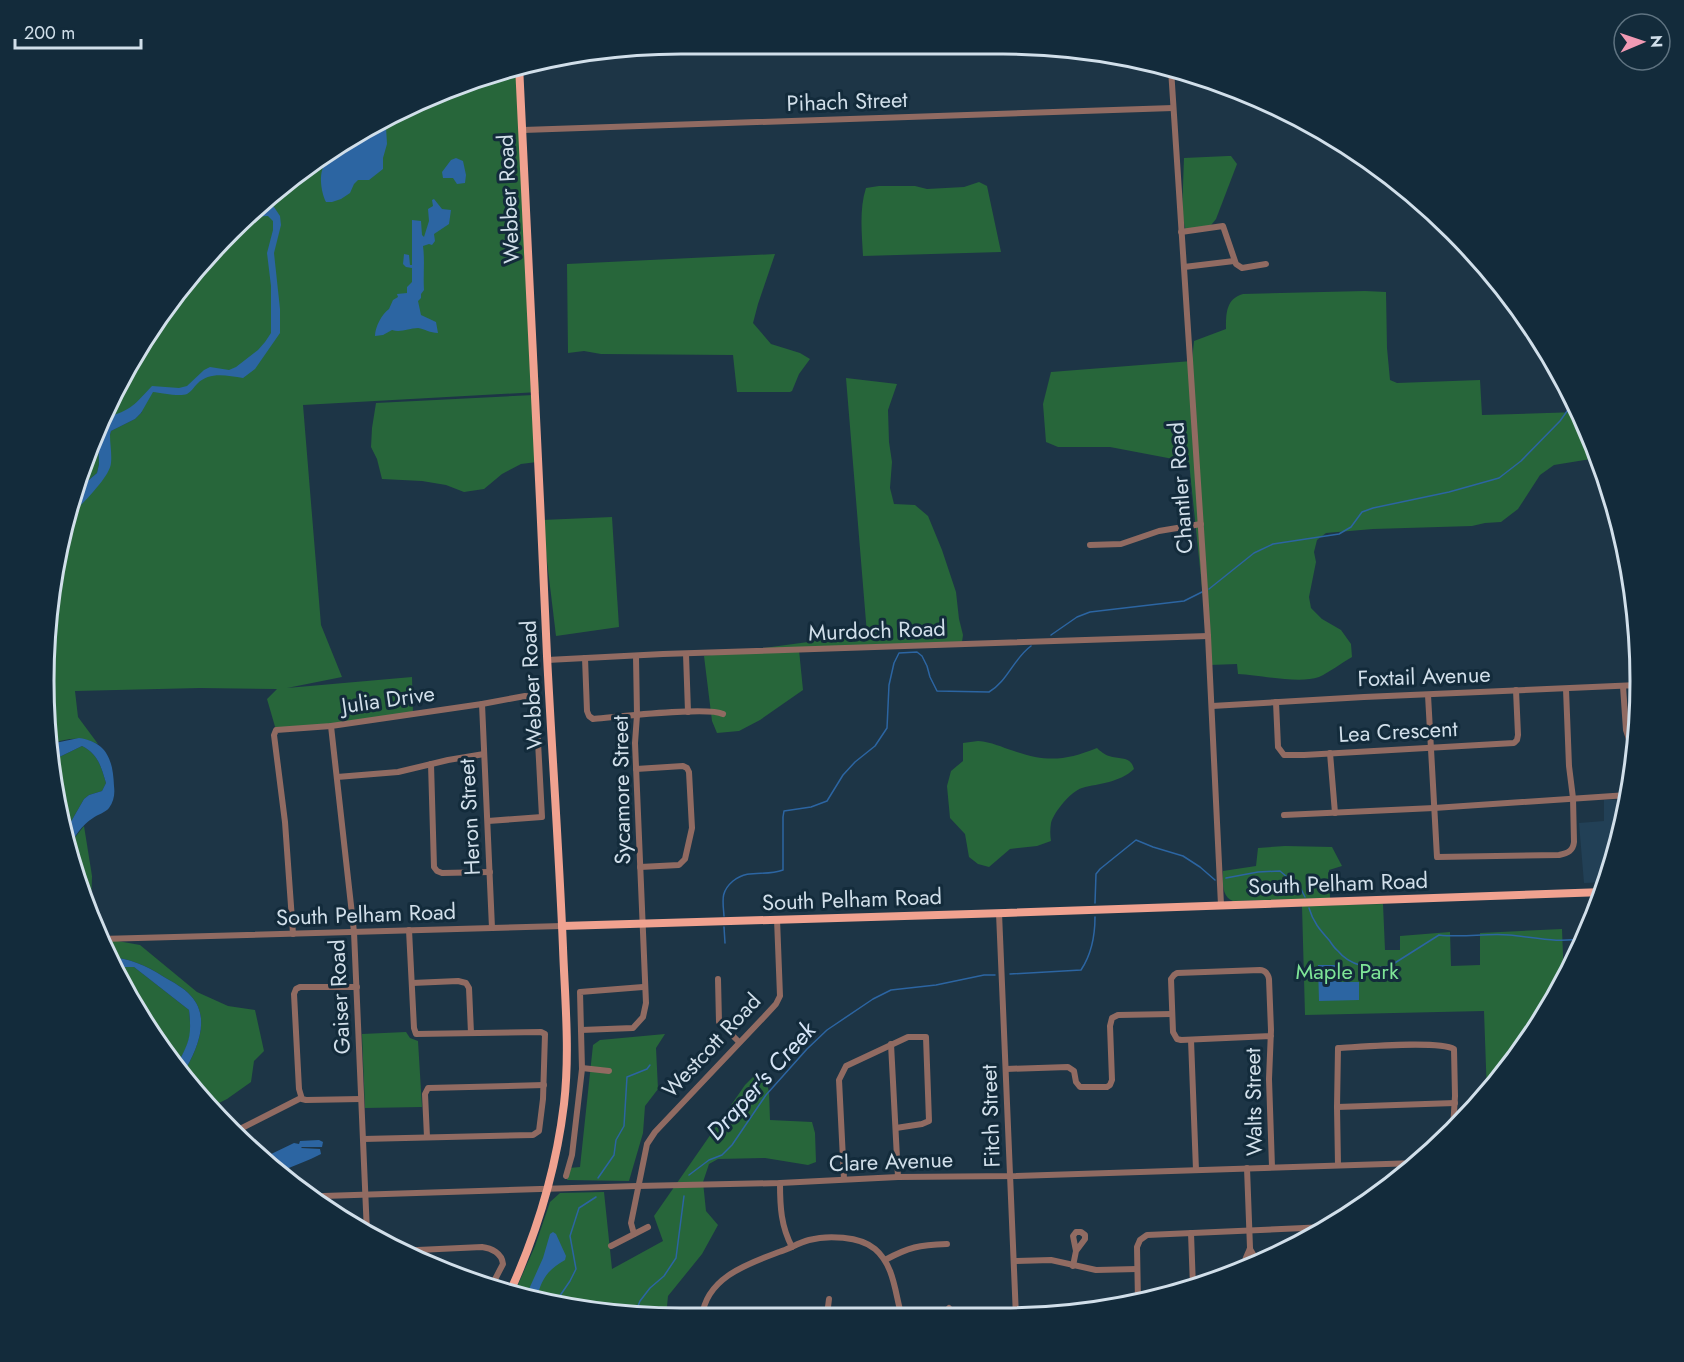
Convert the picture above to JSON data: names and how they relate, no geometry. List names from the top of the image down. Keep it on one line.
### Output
{"streets":{"main road":["Webber Road","South Pelham Road"],"street":["Pihach Street","Chantler Road","Murdoch Road","Foxtail Avenue","Julia Drive","Lea Crescent","Sycamore Street","Heron Street","Gaiser Road","Westcott Road","Walts Street","Fitch Street","Clare Avenue"]},"crossings":[["Pihach Street","Webber Road"],["Pihach Street","Chantler Road"],["Webber Road","Murdoch Road"],["Webber Road","South Pelham Road"],["Webber Road","Clare Avenue"],["Chantler Road","Murdoch Road"],["Chantler Road","Foxtail Avenue"],["Chantler Road","South Pelham Road"],["Murdoch Road","Sycamore Street"],["Foxtail Avenue","Lea Crescent"],["Julia Drive","Heron Street"],["Julia Drive","South Pelham Road"],["Julia Drive","Gaiser Road"],["Sycamore Street","South Pelham Road"],["Heron Street","South Pelham Road"],["South Pelham Road","Gaiser Road"],["South Pelham Road","Westcott Road"],["South Pelham Road","Fitch Street"],["Gaiser Road","Clare Avenue"],["Westcott Road","Clare Avenue"],["Walts Street","Clare Avenue"],["Fitch Street","Clare Avenue"]],"water":["Draper's Creek"],"parks":["Maple Park"],"scale_bar":"200 m","north":"right"}
